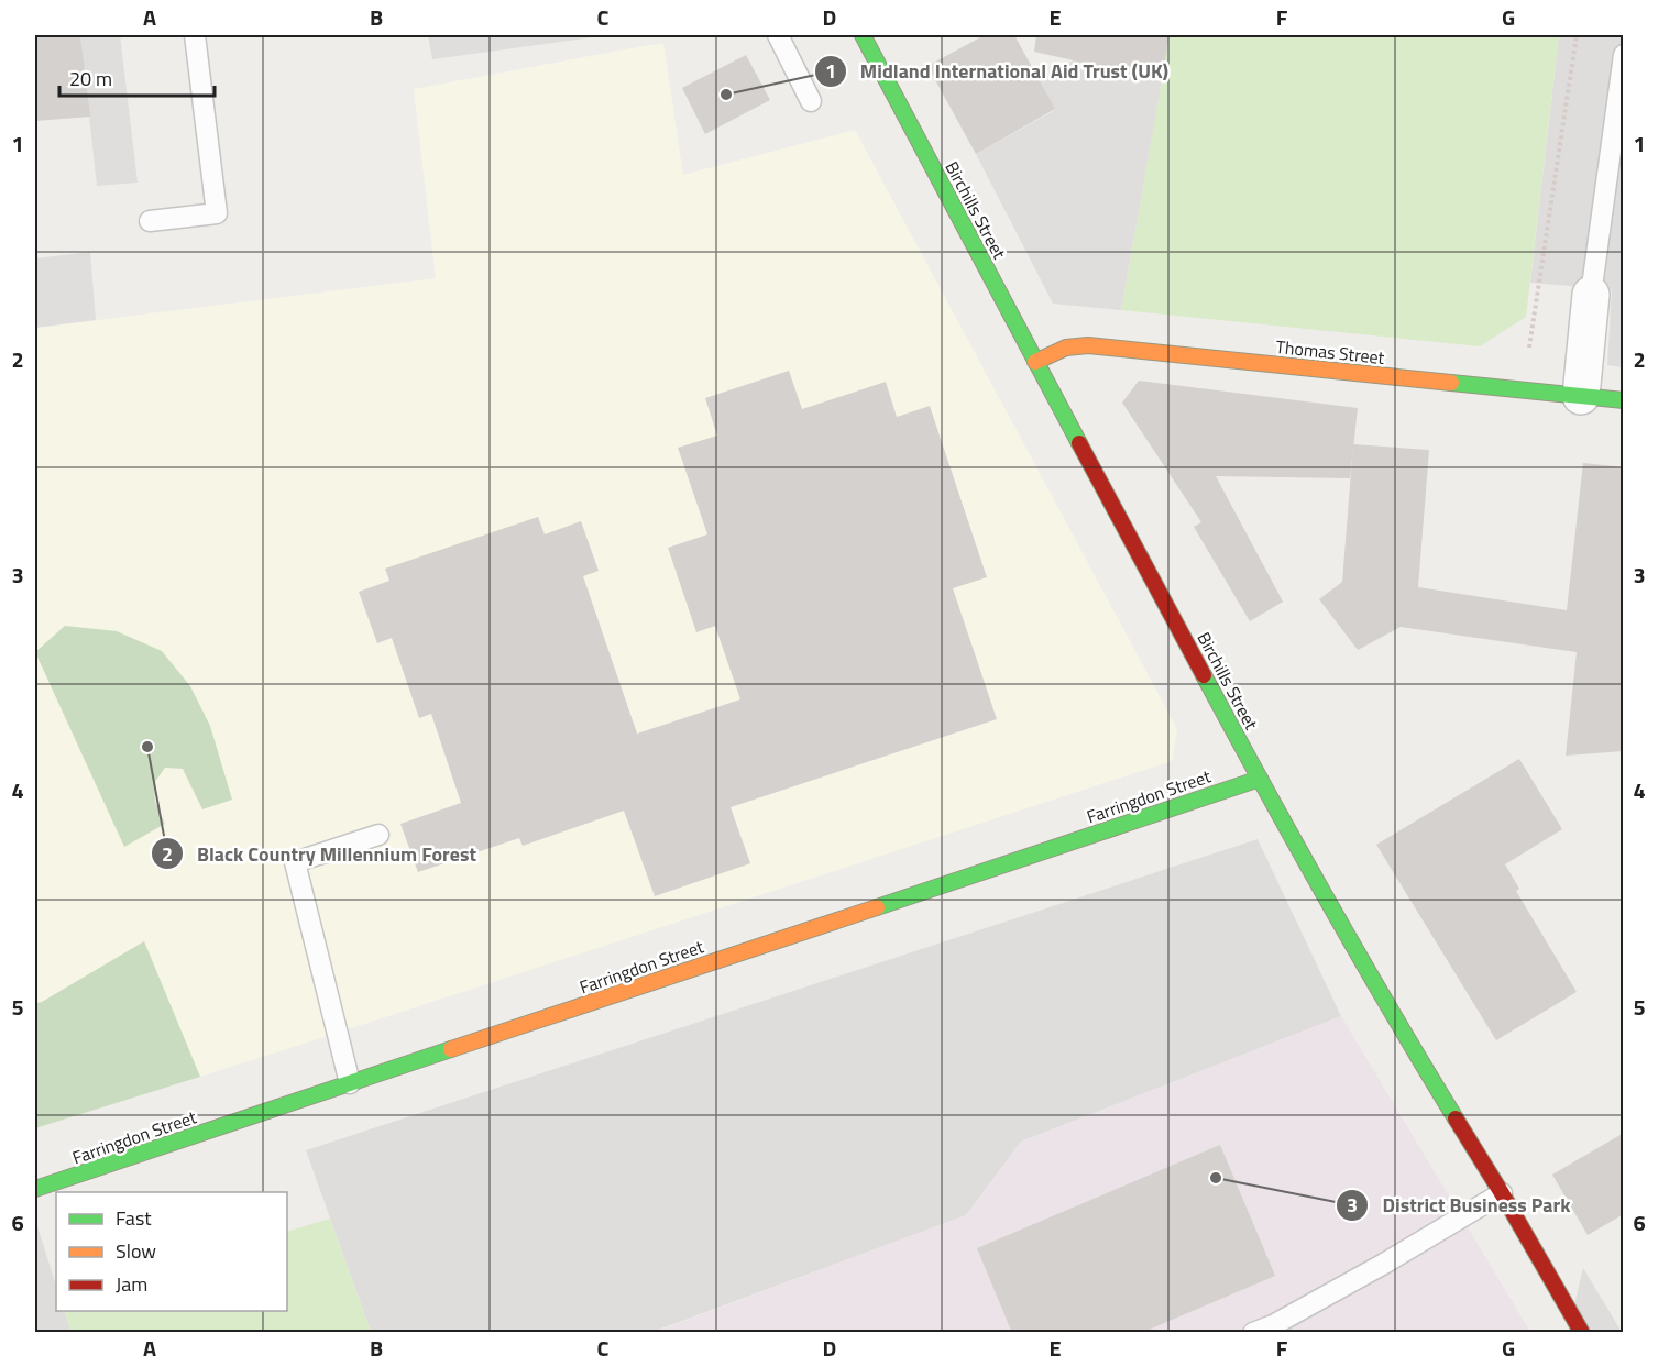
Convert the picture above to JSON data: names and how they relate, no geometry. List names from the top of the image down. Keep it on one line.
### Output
{"streets":{"street":["Birchills Street","Thomas Street","Farringdon Street"]},"crossings":[["Birchills Street","Thomas Street"],["Birchills Street","Farringdon Street"]],"places":["Midland International Aid Trust (UK)","Black Country Millennium Forest","District Business Park"],"legend":["Fast","Slow","Jam"],"scale_bar":"20 m","grid":{"columns":["A","B","C","D","E","F","G"],"rows":["1","2","3","4","5","6"]}}
